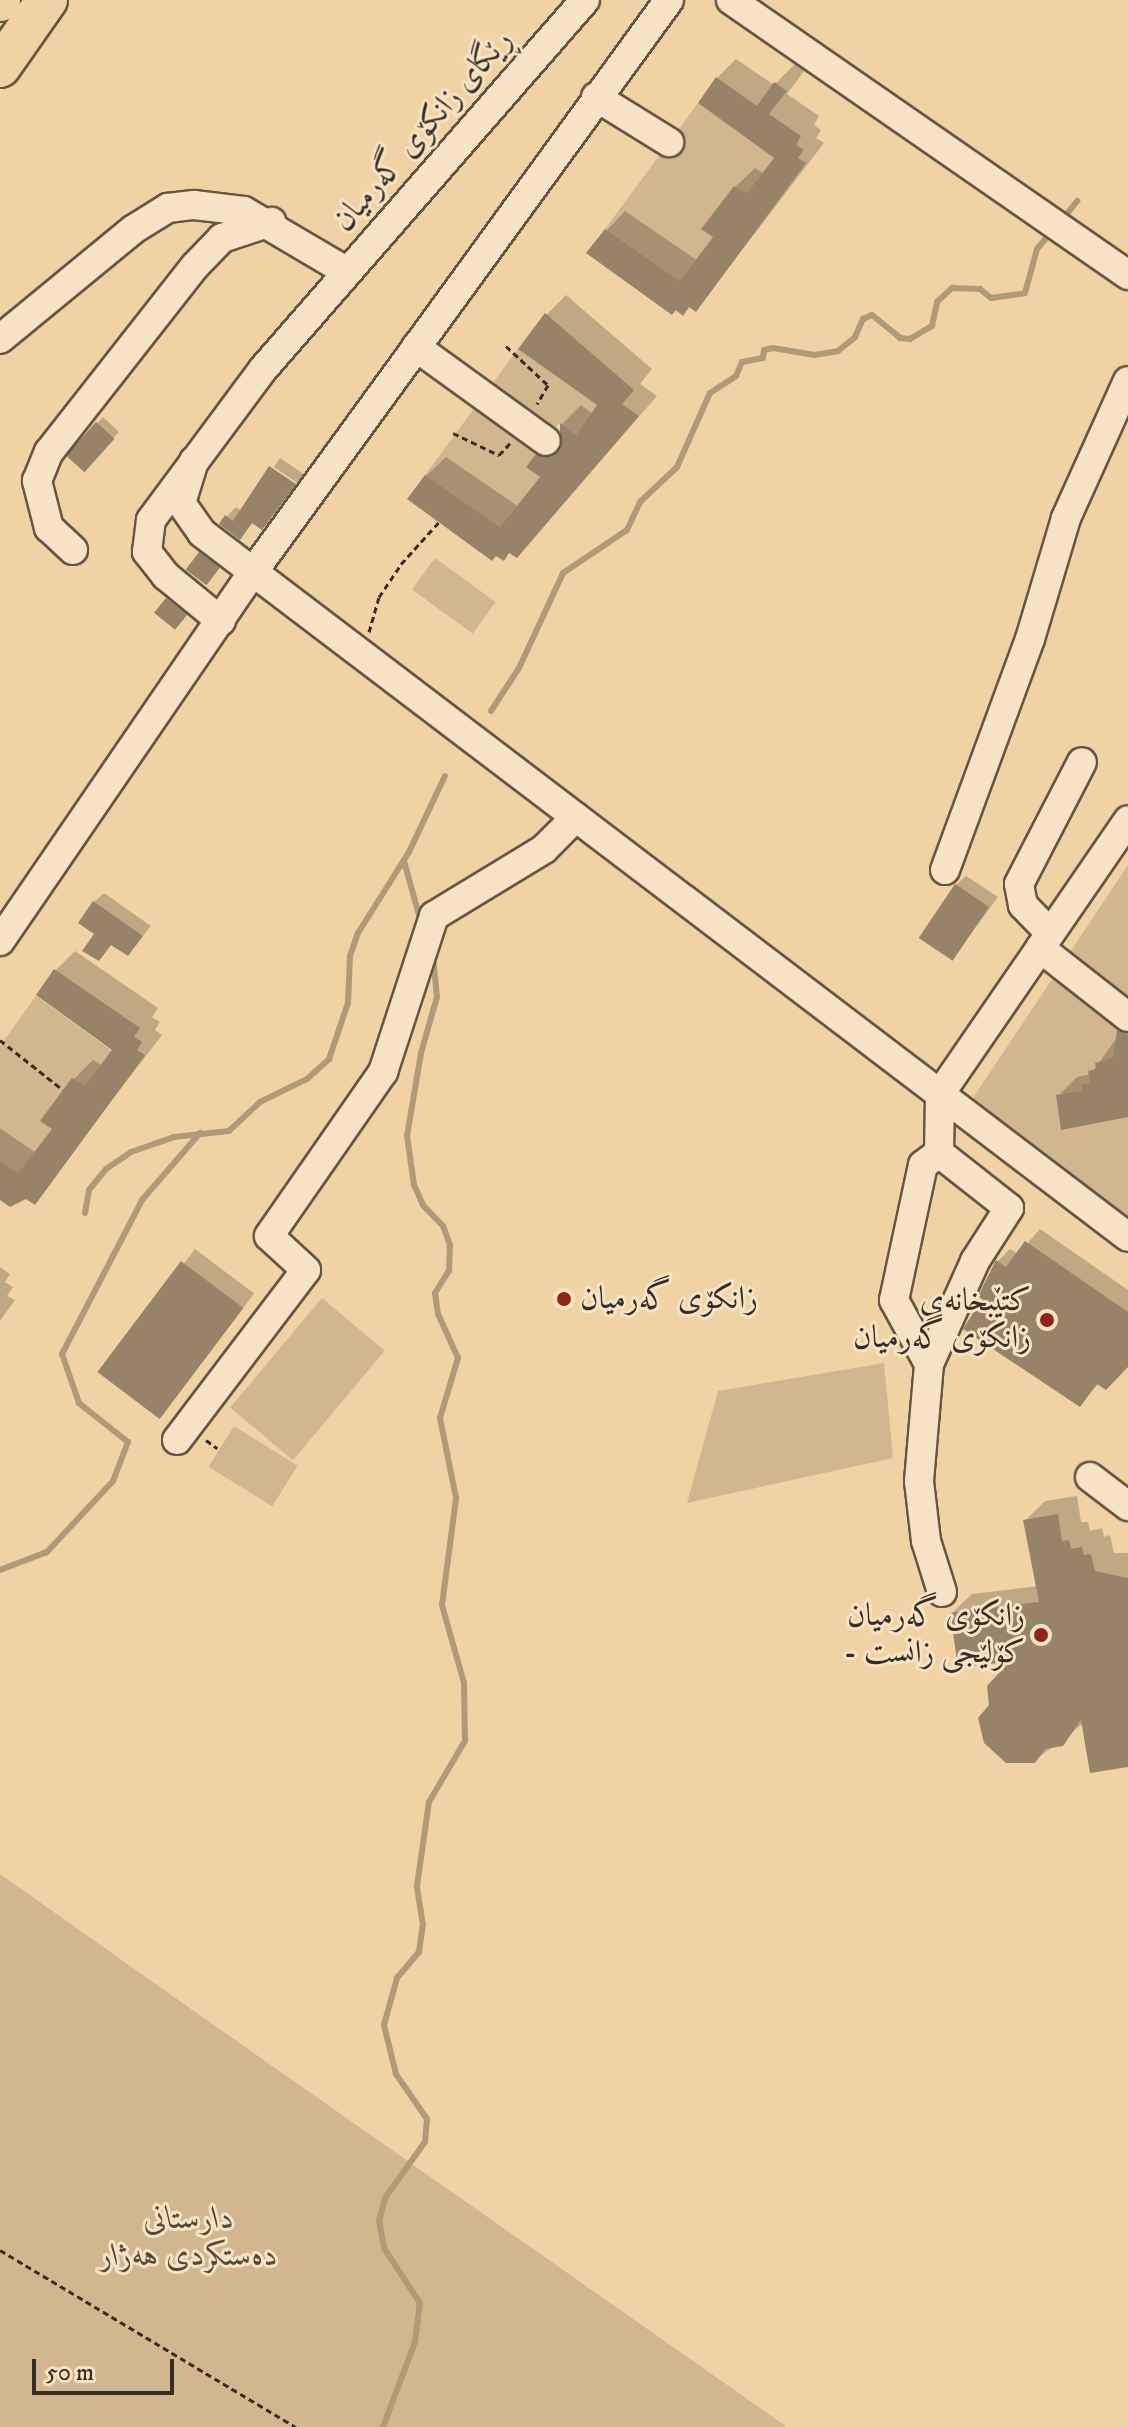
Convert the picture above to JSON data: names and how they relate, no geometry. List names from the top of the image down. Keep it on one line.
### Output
{"streets":{"street":["ڕێگای زانکۆی گەرمیان"]},"parks":["دارستانی دەستکردی هەژار"],"places":["زانکۆی گەرمیان","کتێبخانەی زانکۆی گەرمیان","زانکۆی گەرمیان - کۆلێجی زانست"],"scale_bar":"50 m"}
